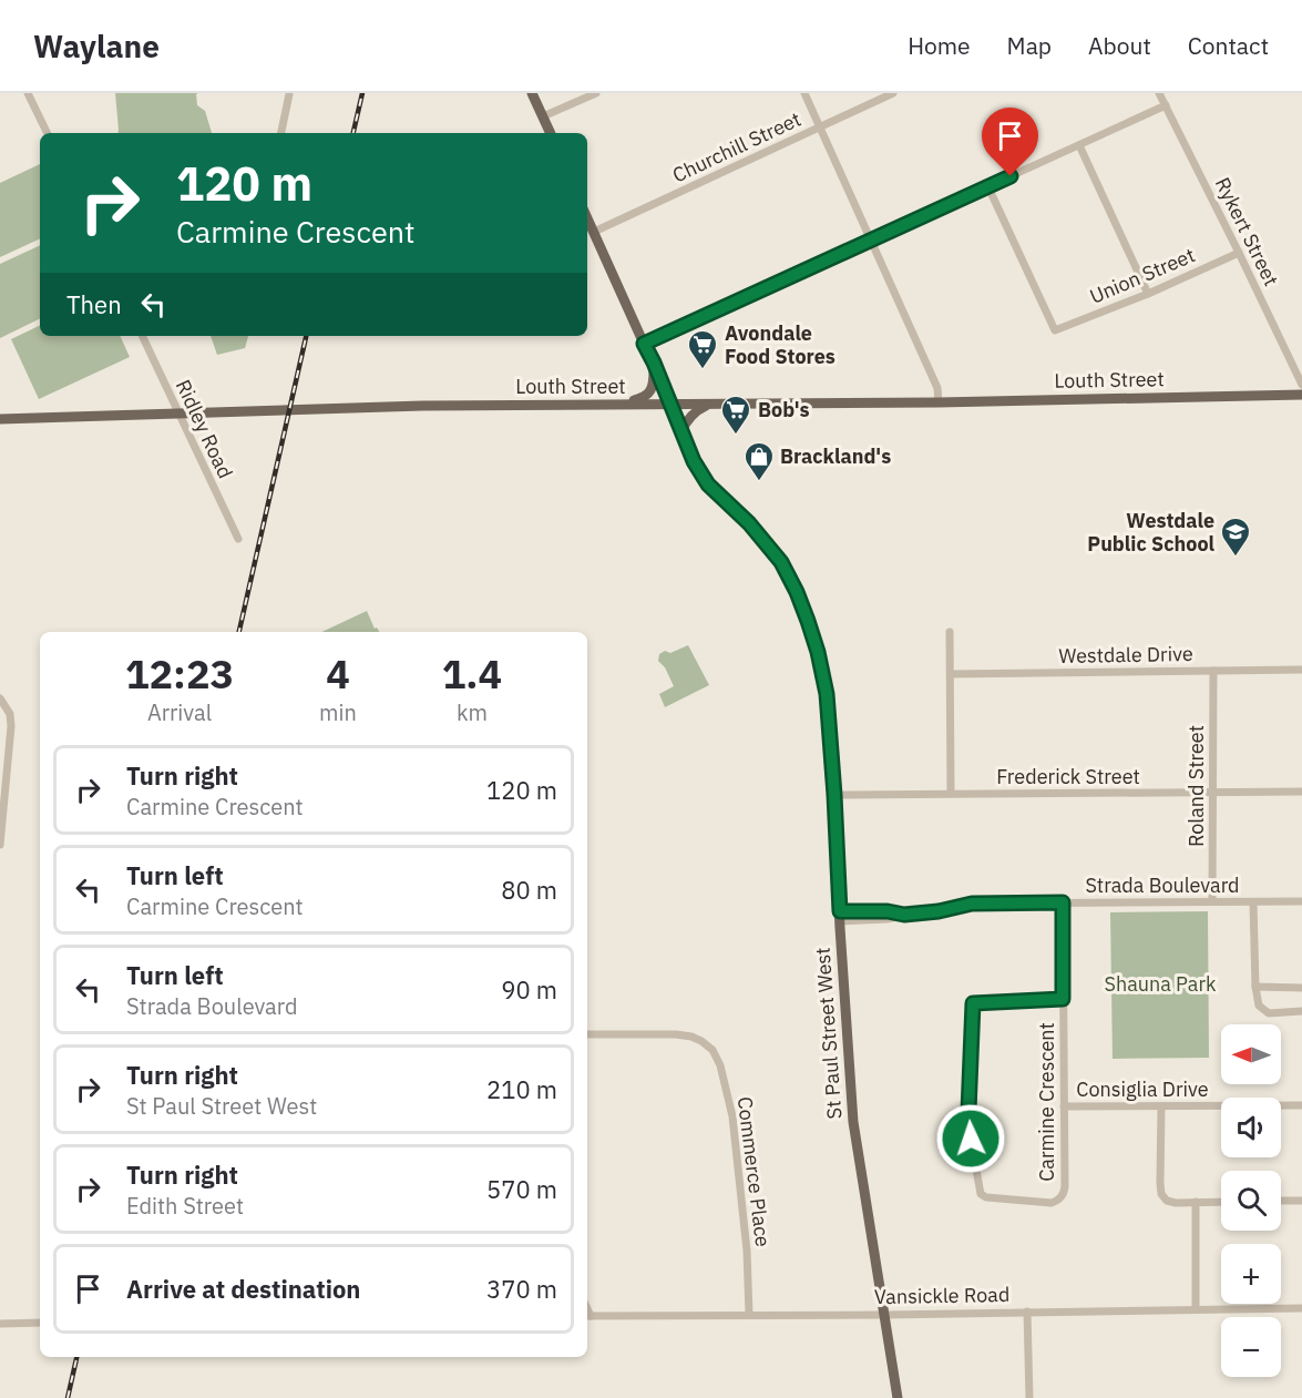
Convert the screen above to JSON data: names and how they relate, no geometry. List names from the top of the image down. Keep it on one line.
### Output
{"streets":{"main road":["Louth Street","St Paul Street West"],"street":["Churchill Street","Rykert Street","Union Street","Ridley Road","Westdale Drive","Frederick Street","Roland Street","Strada Boulevard","Consiglia Drive","Carmine Crescent","Commerce Place","Vansickle Road"]},"crossings":[["Churchill Street","St Paul Street West"],["Rykert Street","Union Street"],["Louth Street","Ridley Road"],["Louth Street","St Paul Street West"],["Westdale Drive","Roland Street"],["Frederick Street","Roland Street"],["Frederick Street","St Paul Street West"],["Roland Street","Strada Boulevard"],["Strada Boulevard","St Paul Street West"],["Strada Boulevard","Carmine Crescent"],["St Paul Street West","Vansickle Road"],["Consiglia Drive","Carmine Crescent"],["Commerce Place","Vansickle Road"]],"parks":["Shauna Park"],"places":{"supermarket":["Avondale Food Stores","Bob's"],"shop":["Brackland's"],"school or university":["Westdale Public School"]},"north":"left","page":{"header":"Waylane","nav":["Home","Map","About","Contact"],"turn":["120 m","Carmine Crescent"],"then":"Then","eta":["12:23","Arrival","4","min","1.4","km"],"list":[{"name":"Turn right","note":"Carmine Crescent","value":"120 m"},{"name":"Turn left","note":"Carmine Crescent","value":"80 m"},{"name":"Turn left","note":"Strada Boulevard","value":"90 m"},{"name":"Turn right","note":"St Paul Street West","value":"210 m"},{"name":"Turn right","note":"Edith Street","value":"570 m"},{"name":"Arrive at destination","value":"370 m"}],"map_buttons":["+","−"]}}
